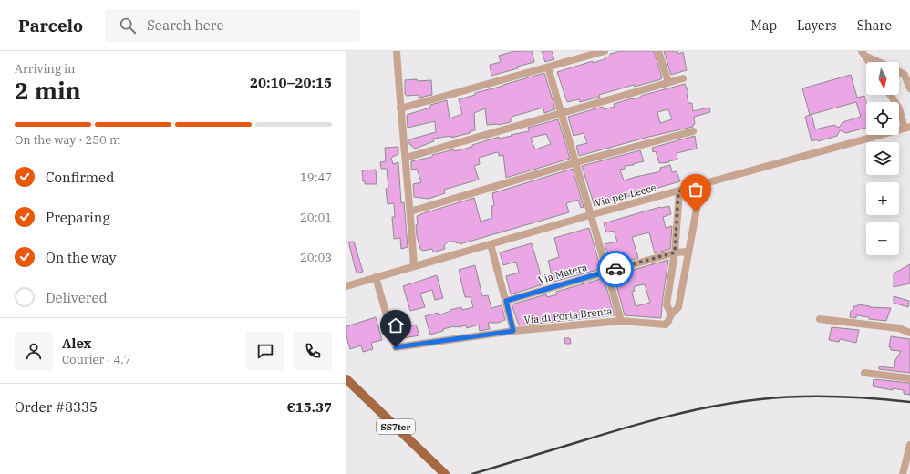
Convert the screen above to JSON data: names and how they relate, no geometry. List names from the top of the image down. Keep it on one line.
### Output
{"streets":{"main road":["SS7ter"],"street":["Via per Lecce","Via Matera","Via di Porta Brenta"]},"crossings":[["Via per Lecce","Via di Porta Brenta"]],"north":"bottom","page":{"header":"Parcelo","search":"Search here","nav":["Map","Layers","Share"],"heading":["2 min","Arriving in","20:10–20:15"],"panel":["Alex","Courier · 4.7","Order #8335","€15.37"],"map_buttons":["+","−"],"bar":"On the way · 250 m","list":[["Confirmed","19:47"],["Preparing","20:01"],["On the way","20:03"],"Delivered"]}}
